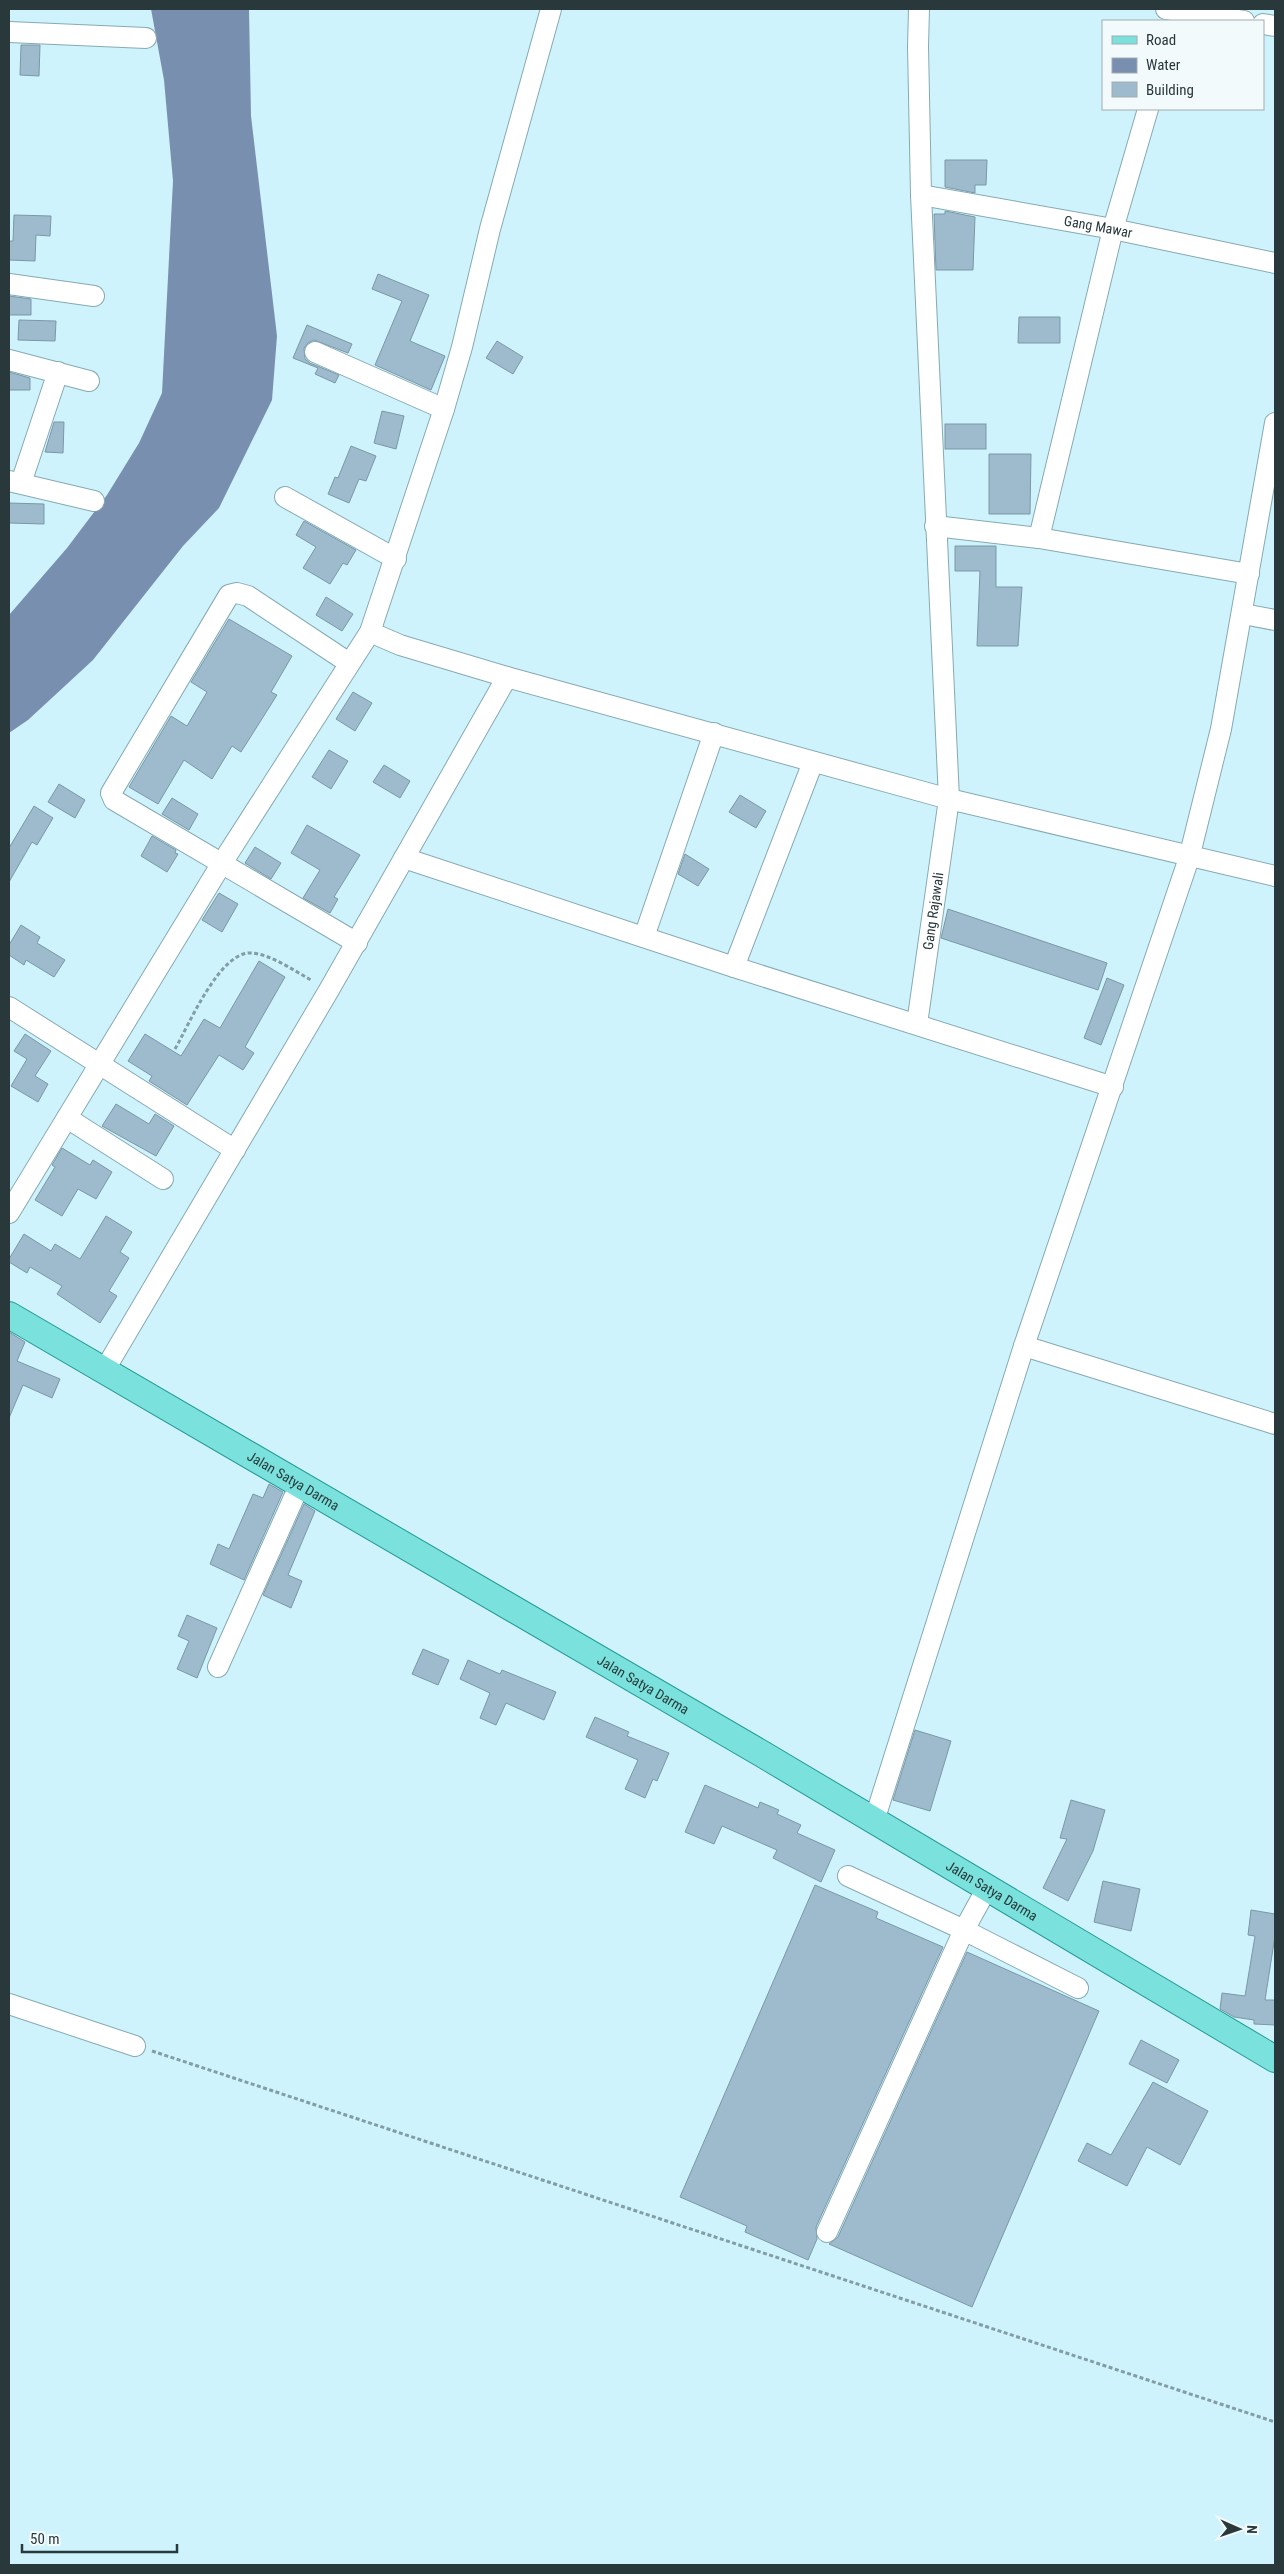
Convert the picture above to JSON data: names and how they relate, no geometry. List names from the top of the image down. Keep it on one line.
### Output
{"streets":{"main road":["Jalan Satya Darma"],"street":["Gang Mawar","Gang Rajawali"]},"crossings":[["Gang Mawar","Gang Rajawali"]],"legend":["Road","Water","Building"],"scale_bar":"50 m","north":"right"}
